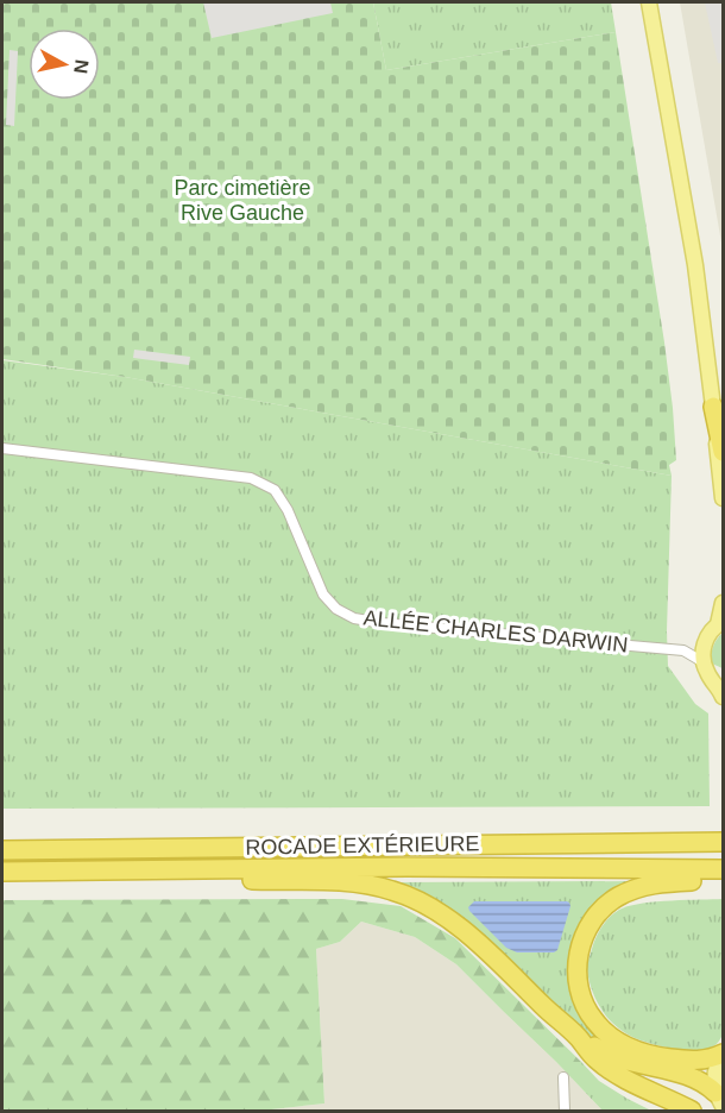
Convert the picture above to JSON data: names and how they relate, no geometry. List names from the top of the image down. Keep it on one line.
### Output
{"streets":{"highway":["ROCADE EXTÉRIEURE"],"street":["ALLÉE CHARLES DARWIN"]},"parks":["Parc cimetière Rive Gauche"],"north":"right"}
